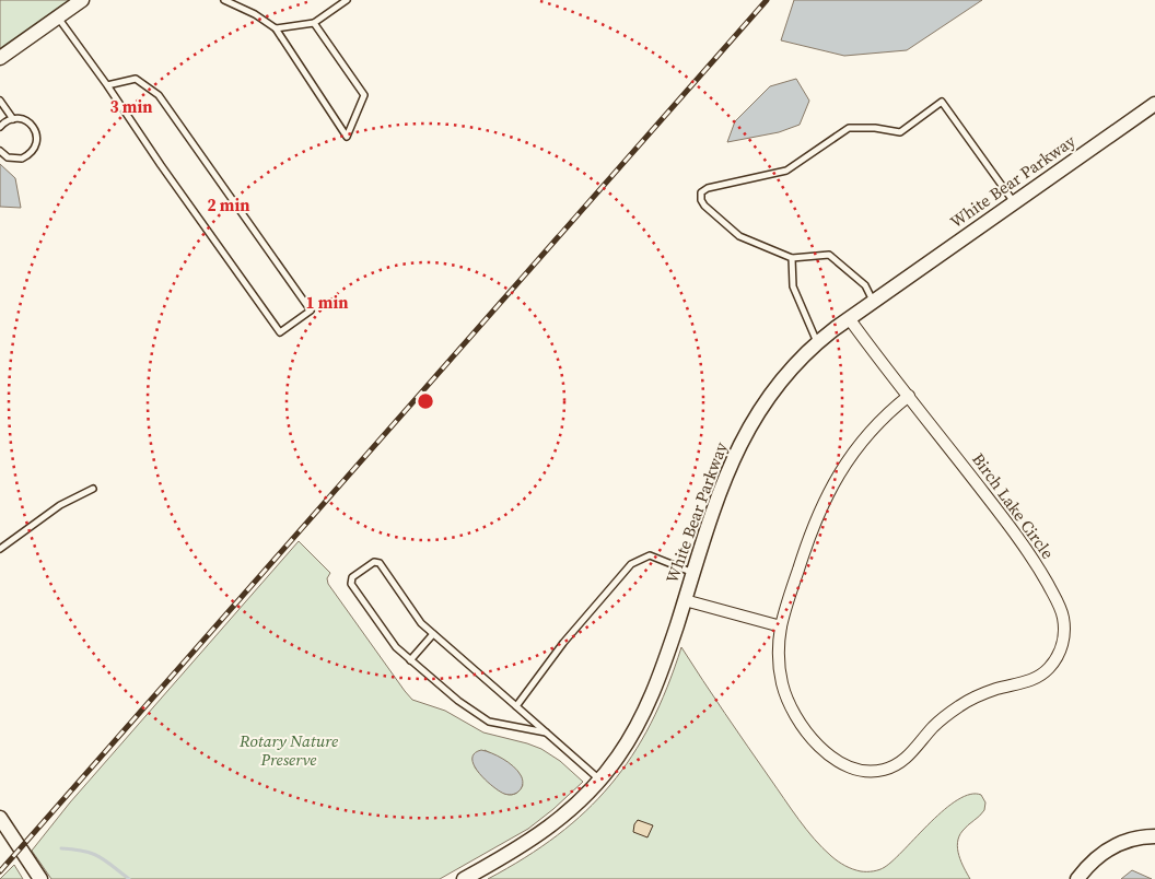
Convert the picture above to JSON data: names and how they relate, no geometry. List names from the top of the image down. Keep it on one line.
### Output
{"streets":{"street":["White Bear Parkway","Birch Lake Circle"]},"crossings":[["White Bear Parkway","Birch Lake Circle"]],"parks":["Rotary Nature Preserve"],"rings":["3 min","2 min","1 min"]}
